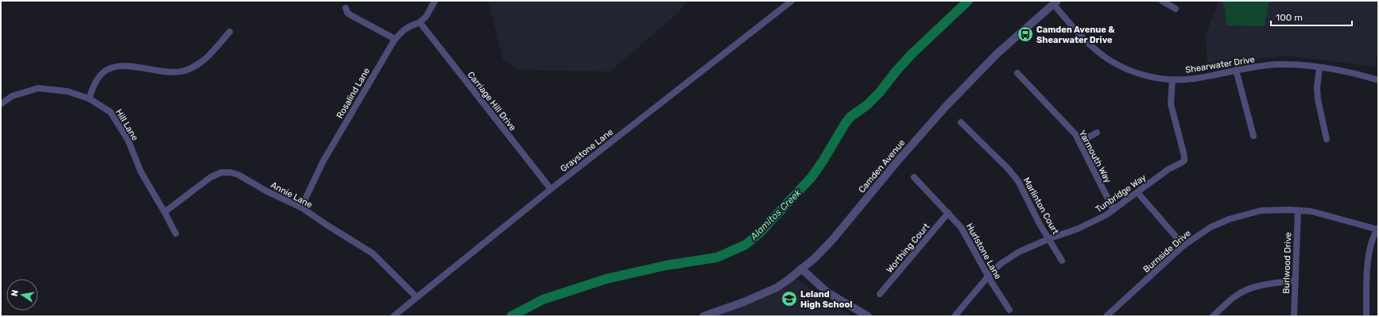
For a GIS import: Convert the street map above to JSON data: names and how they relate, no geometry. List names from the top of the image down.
{
  "streets": {
    "street": [
      "Shearwater Drive",
      "Rosalind Lane",
      "Carriage Hill Drive",
      "Hill Lane",
      "Graystone Lane",
      "Yarmouth Way",
      "Camden Avenue",
      "Tunbridge Way",
      "Annie Lane",
      "Marlinton Court",
      "Worthing Court",
      "Hurlstone Lane",
      "Burnside Drive",
      "Burlwood Drive"
    ]
  },
  "crossings": [
    ["Shearwater Drive", "Camden Avenue"],
    ["Shearwater Drive", "Tunbridge Way"],
    ["Rosalind Lane", "Carriage Hill Drive"],
    ["Rosalind Lane", "Annie Lane"],
    ["Carriage Hill Drive", "Graystone Lane"],
    ["Hill Lane", "Annie Lane"],
    ["Graystone Lane", "Annie Lane"],
    ["Yarmouth Way", "Tunbridge Way"],
    ["Tunbridge Way", "Marlinton Court"],
    ["Tunbridge Way", "Hurlstone Lane"],
    ["Worthing Court", "Hurlstone Lane"],
    ["Burnside Drive", "Burlwood Drive"]
  ],
  "water": ["Alamitos Creek"],
  "places": {
    "bus stop": ["Camden Avenue & Shearwater Drive"],
    "school or university": ["Leland High School"]
  },
  "scale_bar": "100 m",
  "north": "left"
}
